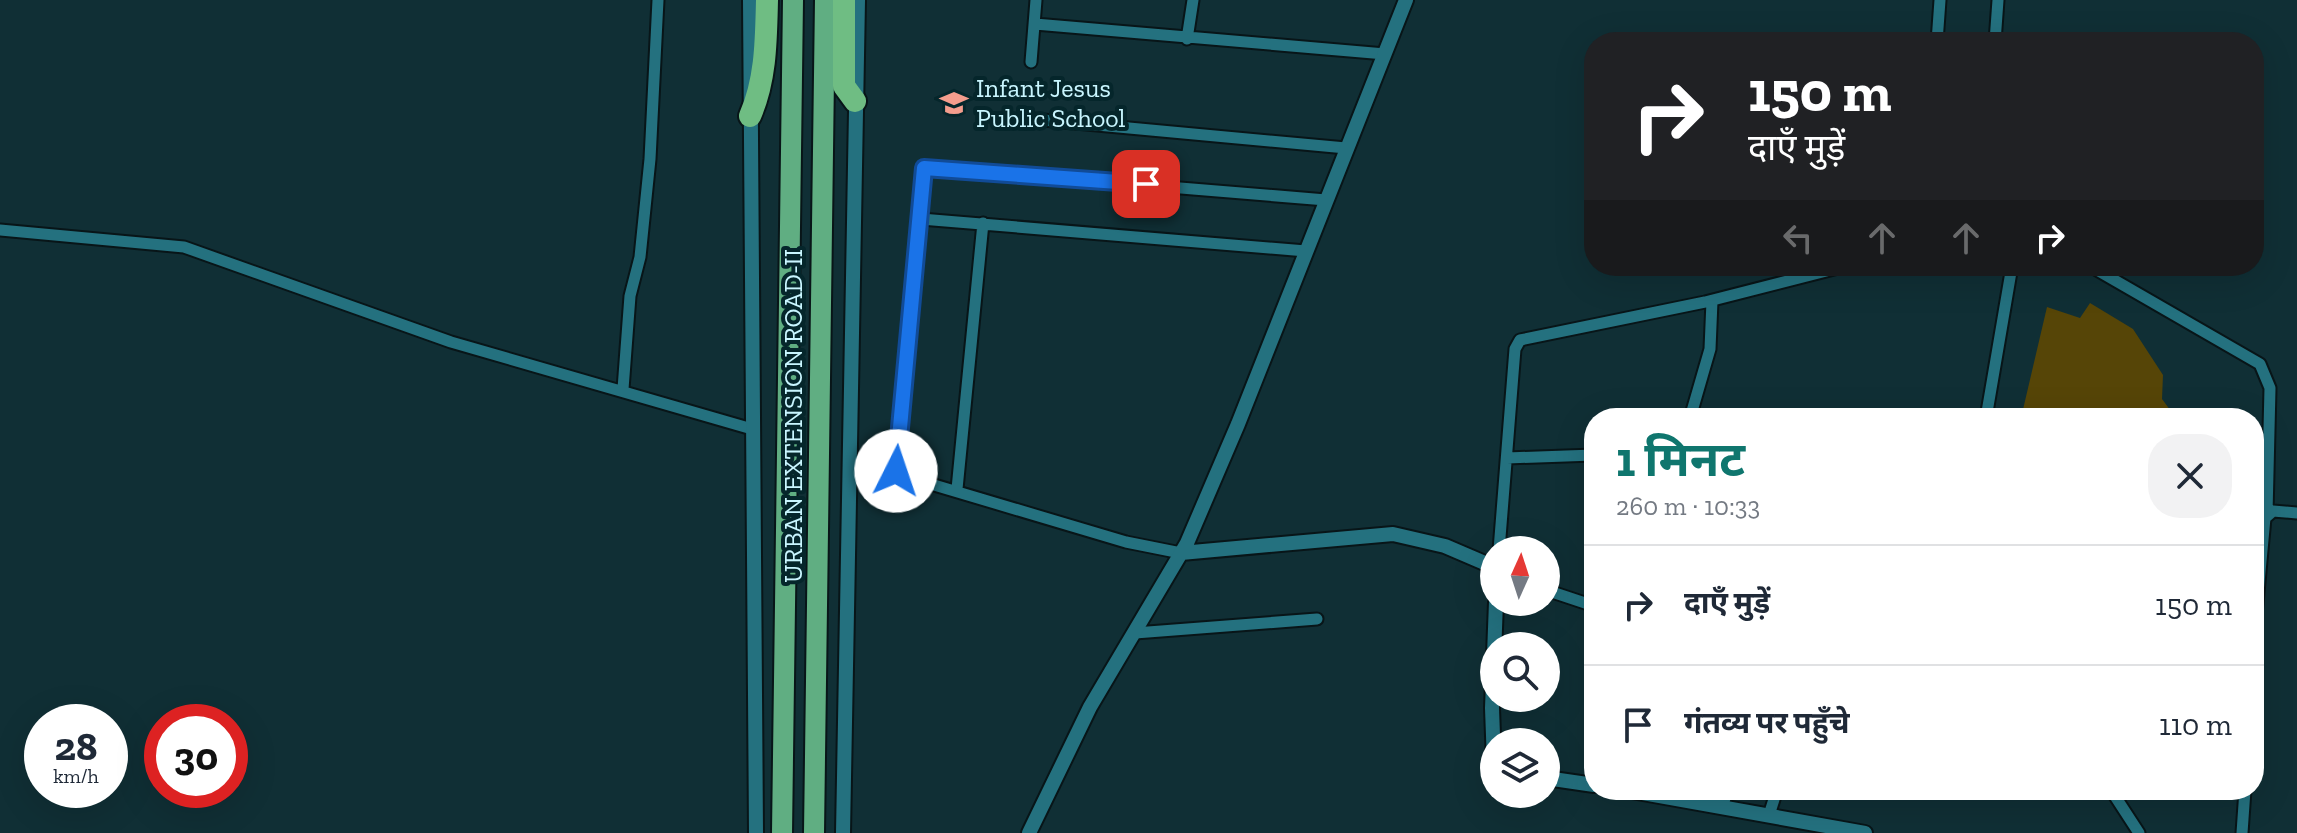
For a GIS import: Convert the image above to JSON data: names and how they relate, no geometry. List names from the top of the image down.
{
  "streets": {
    "highway": ["URBAN EXTENSION ROAD-II"]
  },
  "places": {
    "school or university": ["Infant Jesus Public School"]
  },
  "north": "top",
  "page": {
    "turn": ["150 m", "दाएँ मुड़ें"],
    "heading": ["1 मिनट", "260 m · 10:33"],
    "list": [
      {
        "name": "दाएँ मुड़ें",
        "value": "150 m"
      },
      {
        "name": "गंतव्य पर पहुँचे",
        "value": "110 m"
      }
    ],
    "speed": "28 km/h",
    "limit": "30"
  }
}
